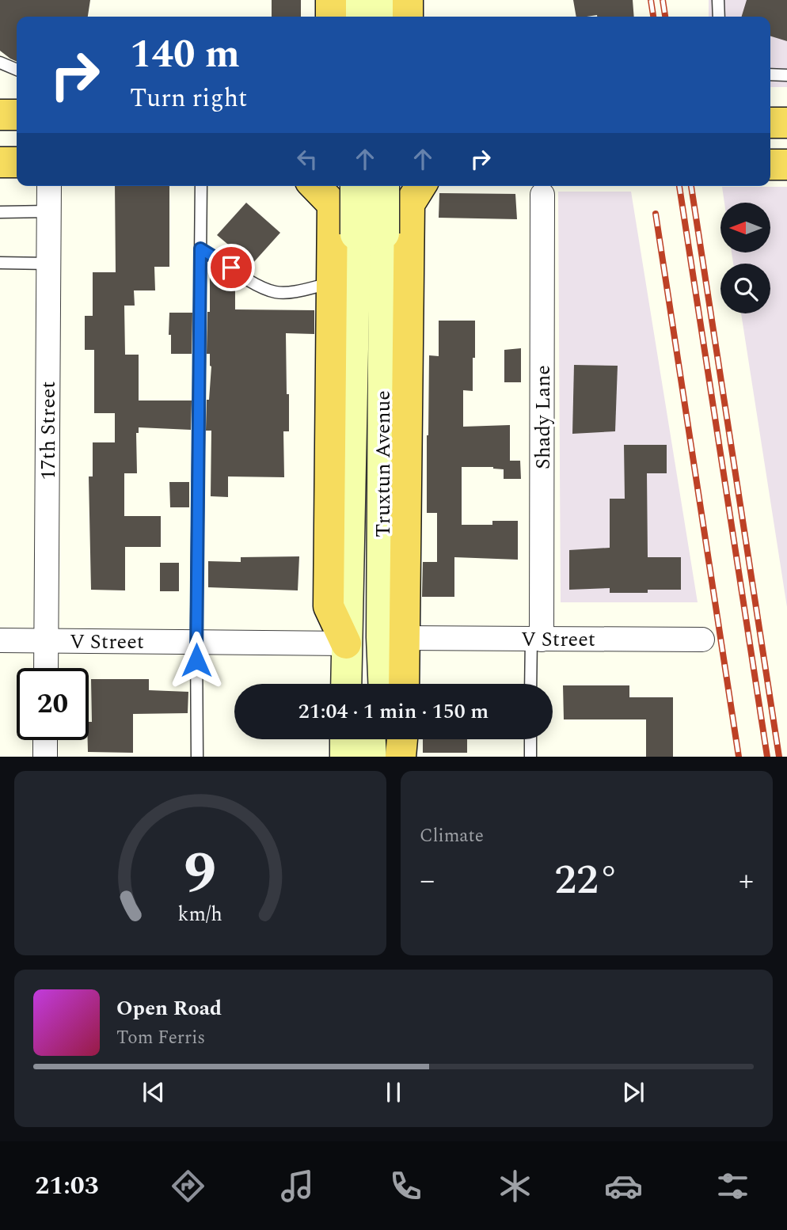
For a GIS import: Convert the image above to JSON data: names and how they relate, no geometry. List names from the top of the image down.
{
  "streets": {
    "main road": ["Truxtun Avenue"],
    "street": ["Shady Lane", "17th Street", "V Street"]
  },
  "crossings": [
    ["Shady Lane", "V Street"],
    ["17th Street", "V Street"],
    ["Truxtun Avenue", "V Street"]
  ],
  "north": "left",
  "page": {
    "turn": ["140 m", "Turn right"],
    "limit": "20",
    "trip": "21:04 · 1 min · 150 m",
    "tile": "Climate",
    "heat": ["−", "22°", "+"],
    "song": ["Open Road", "Tom Ferris"],
    "tabs": "21:03",
    "gauge": ["9", "km/h"]
  }
}
